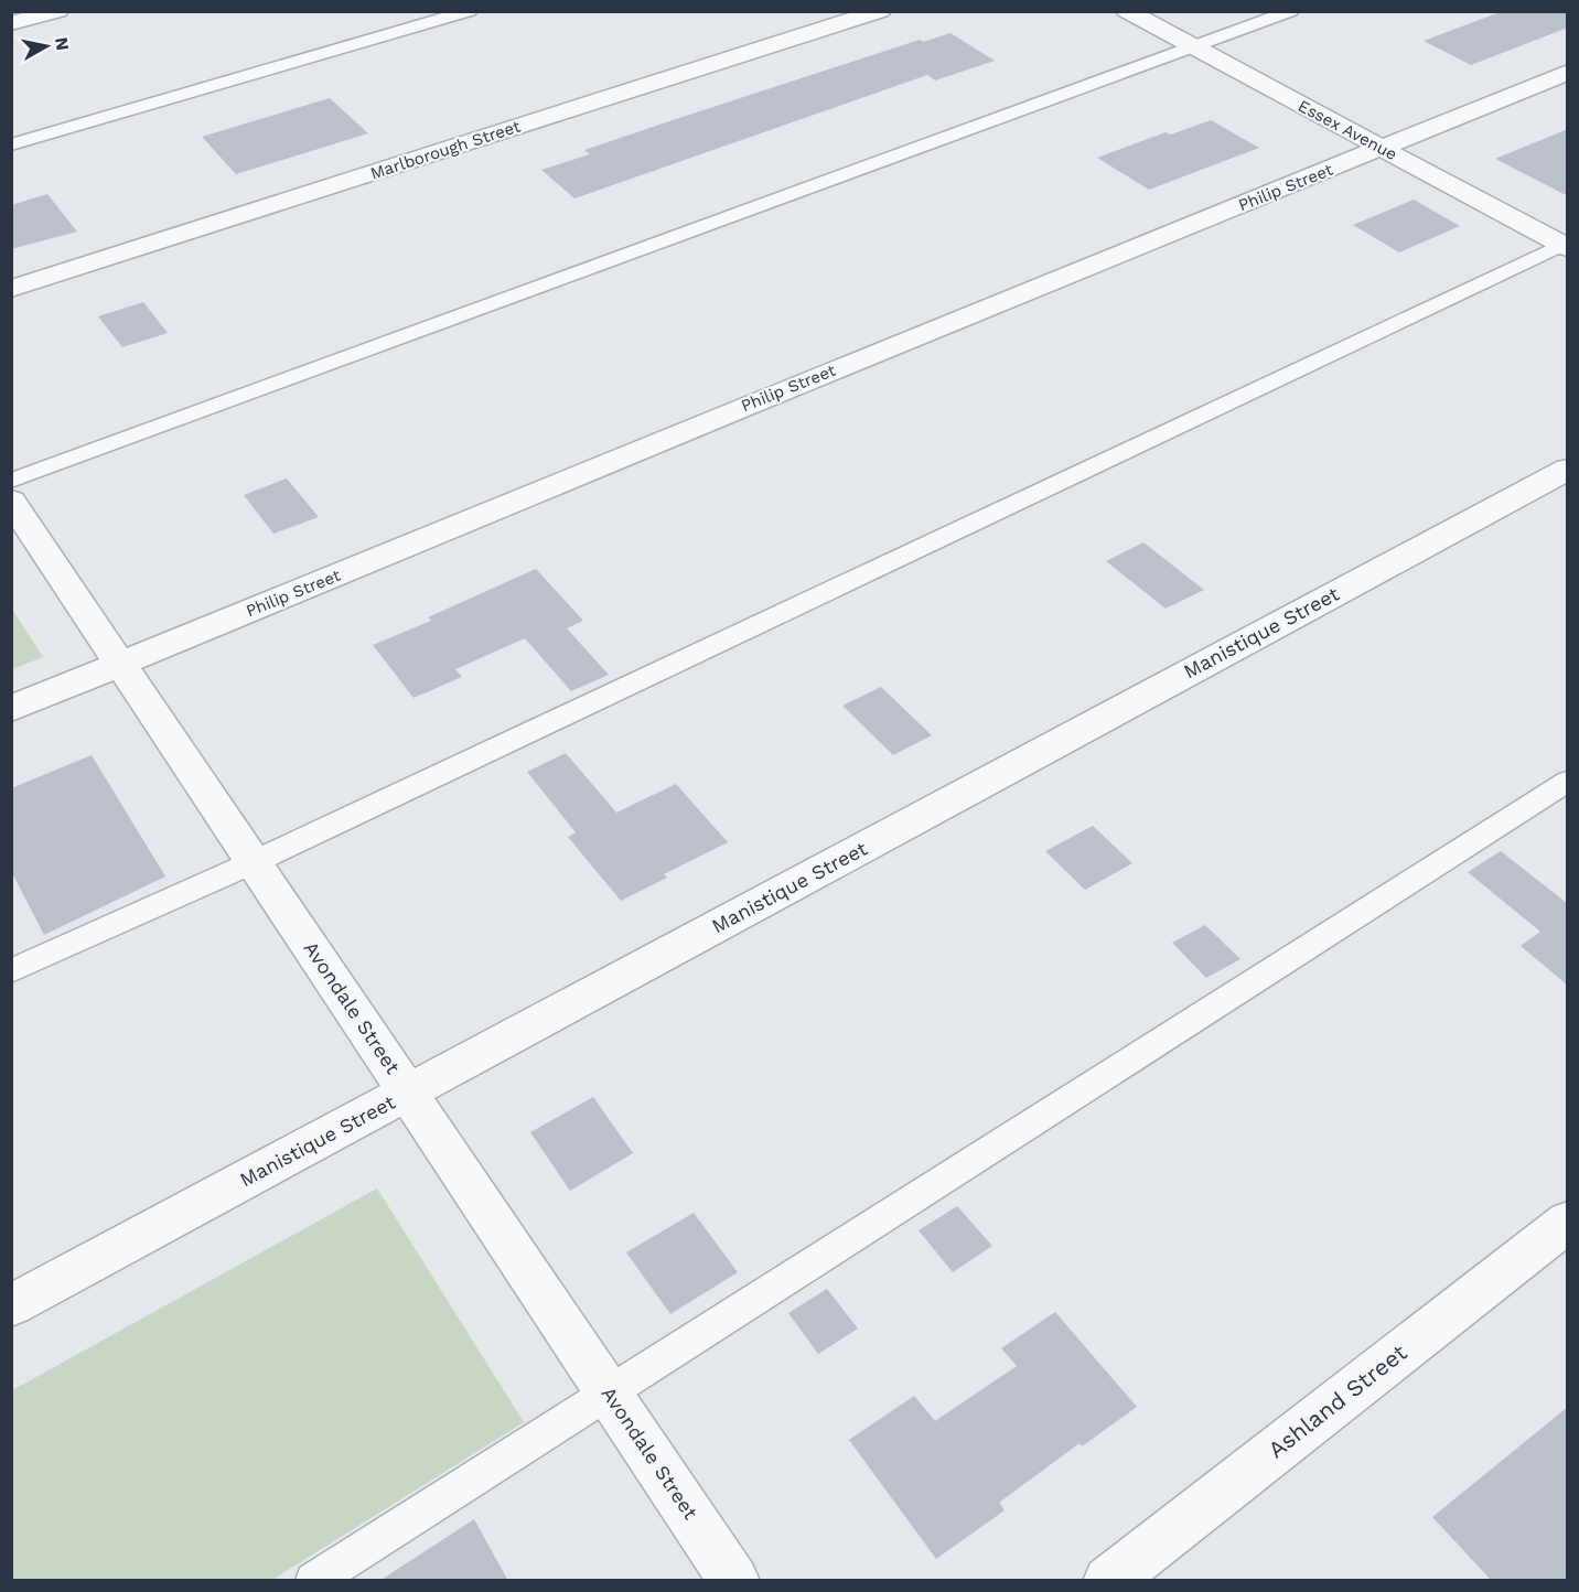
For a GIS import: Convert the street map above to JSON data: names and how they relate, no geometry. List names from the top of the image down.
{
  "streets": {
    "street": [
      "Essex Avenue",
      "Marlborough Street",
      "Philip Street",
      "Manistique Street",
      "Avondale Street",
      "Ashland Street"
    ]
  },
  "crossings": [
    ["Essex Avenue", "Philip Street"],
    ["Philip Street", "Avondale Street"],
    ["Manistique Street", "Avondale Street"]
  ],
  "north": "right"
}
